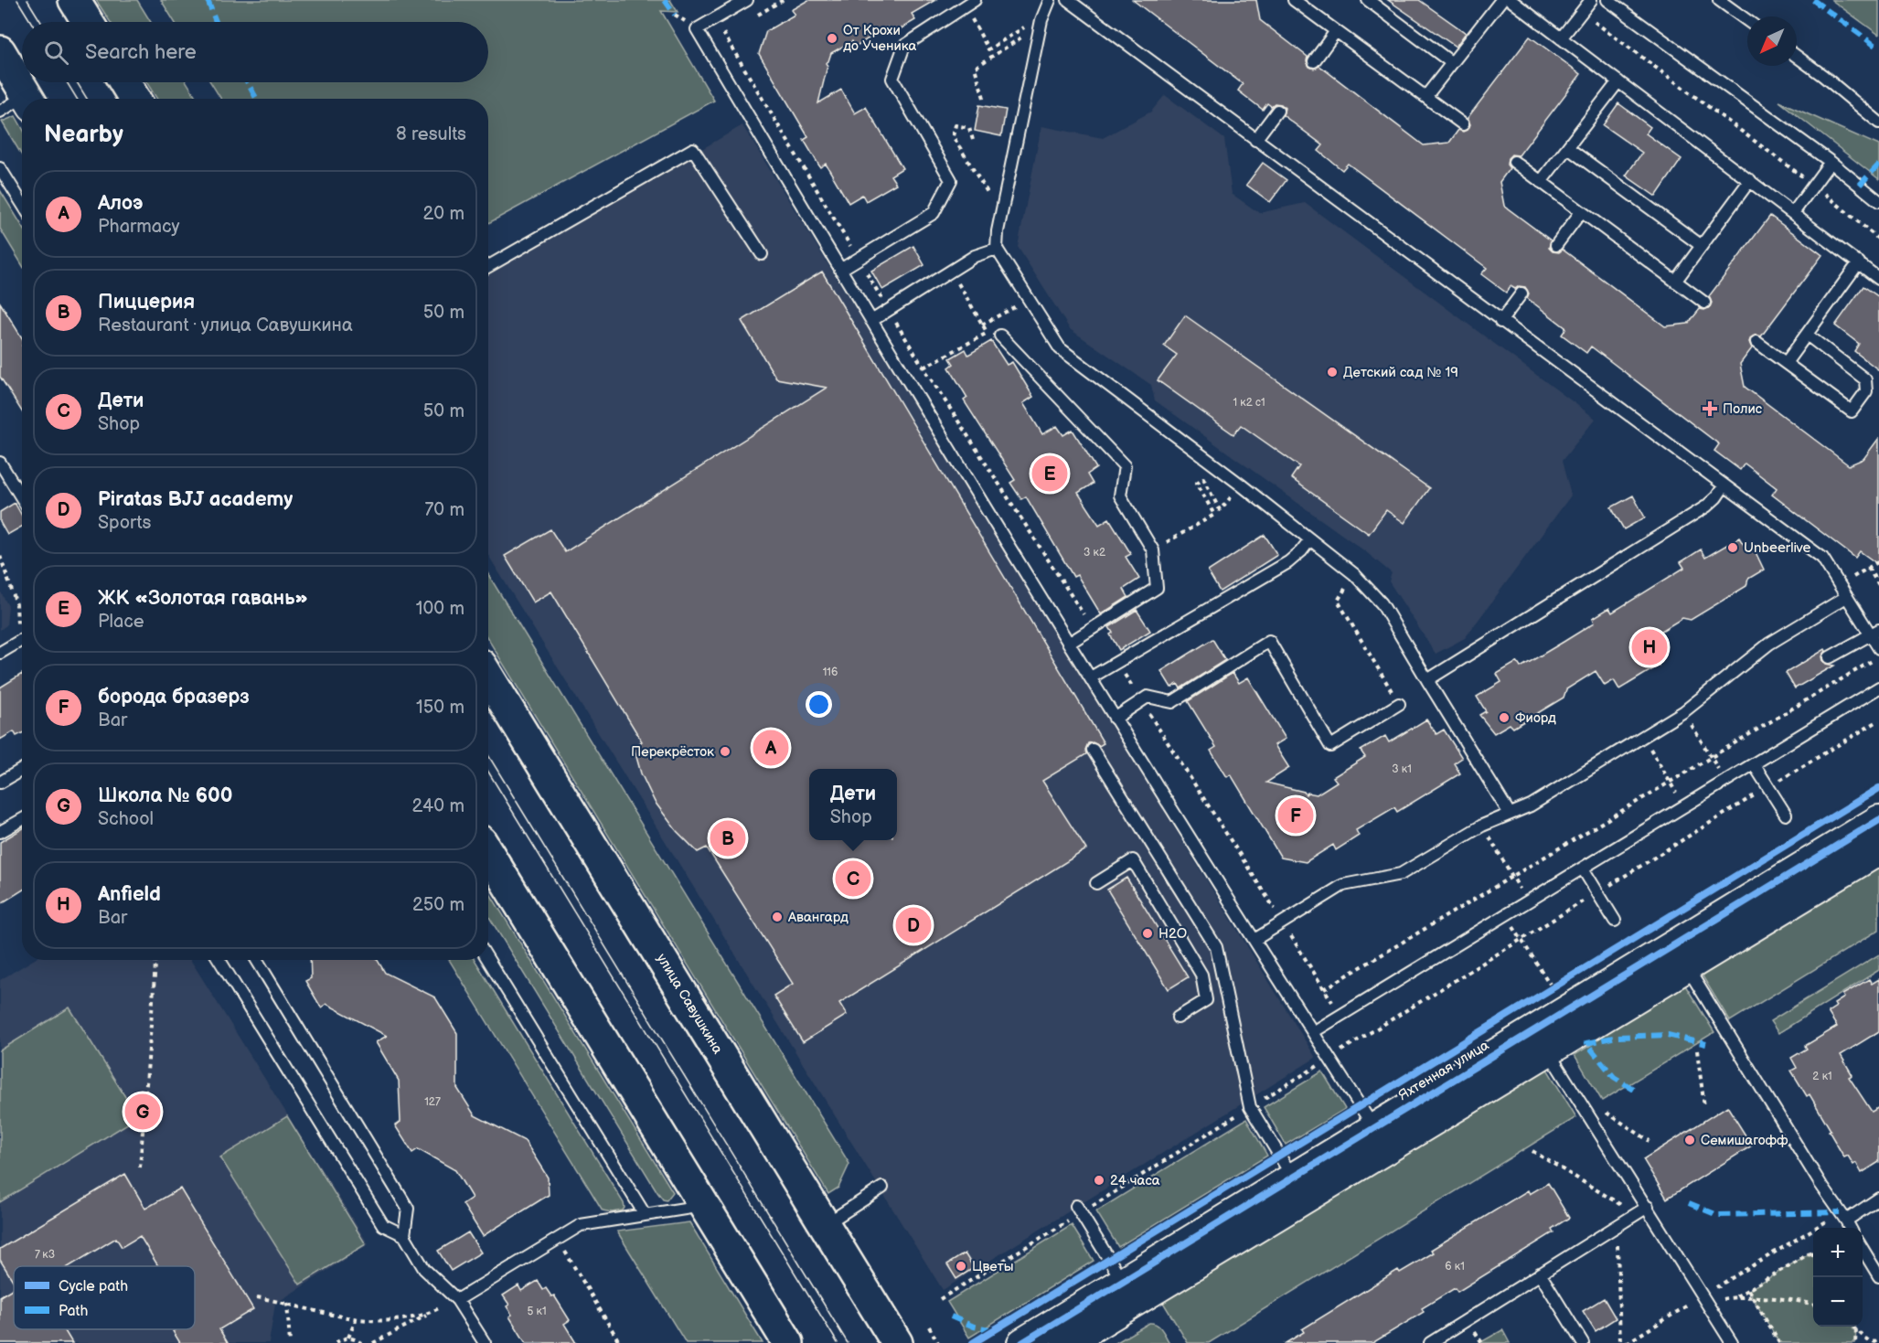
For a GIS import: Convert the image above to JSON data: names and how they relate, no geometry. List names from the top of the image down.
{
  "streets": {
    "main road": ["улица Савушкина"],
    "cycle path": ["Яхтенная улица"]
  },
  "places": {
    "other": [
      "От Крохи до Ученика",
      "Детский сад № 19",
      "Unbeerlive",
      "Фиорд",
      "Перекрёсток",
      "Авангард",
      "H2O",
      "Семишагофф",
      "24 часа",
      "Цветы"
    ],
    "health": ["Полис"]
  },
  "house_numbers": [
    "1 к2 с1",
    "3 к2",
    "116",
    "3 к1",
    "2 к1",
    "127",
    "7 к3",
    "6 к1",
    "5 к1"
  ],
  "legend": ["Cycle path", "Path"],
  "north": "bottom left",
  "page": {
    "search": "Search here",
    "heading": ["Nearby", "8 results"],
    "list": [
      {
        "mark": "A",
        "name": "Алоэ",
        "note": "Pharmacy",
        "value": "20 m"
      },
      {
        "mark": "B",
        "name": "Пиццерия",
        "note": "Restaurant · улица Савушкина",
        "value": "50 m"
      },
      {
        "mark": "C",
        "name": "Дети",
        "note": "Shop",
        "value": "50 m"
      },
      {
        "mark": "D",
        "name": "Piratas BJJ academy",
        "note": "Sports",
        "value": "70 m"
      },
      {
        "mark": "E",
        "name": "ЖК «Золотая гавань»",
        "note": "Place",
        "value": "100 m"
      },
      {
        "mark": "F",
        "name": "борода бразерз",
        "note": "Bar",
        "value": "150 m"
      },
      {
        "mark": "G",
        "name": "Школа № 600",
        "note": "School",
        "value": "240 m"
      },
      {
        "mark": "H",
        "name": "Anfield",
        "note": "Bar",
        "value": "250 m"
      }
    ],
    "pins": [
      "E",
      "H",
      "A",
      "F",
      "B",
      "C",
      "D",
      "G"
    ],
    "popup": ["Дети", "Shop"],
    "map_buttons": ["+", "−"]
  }
}
